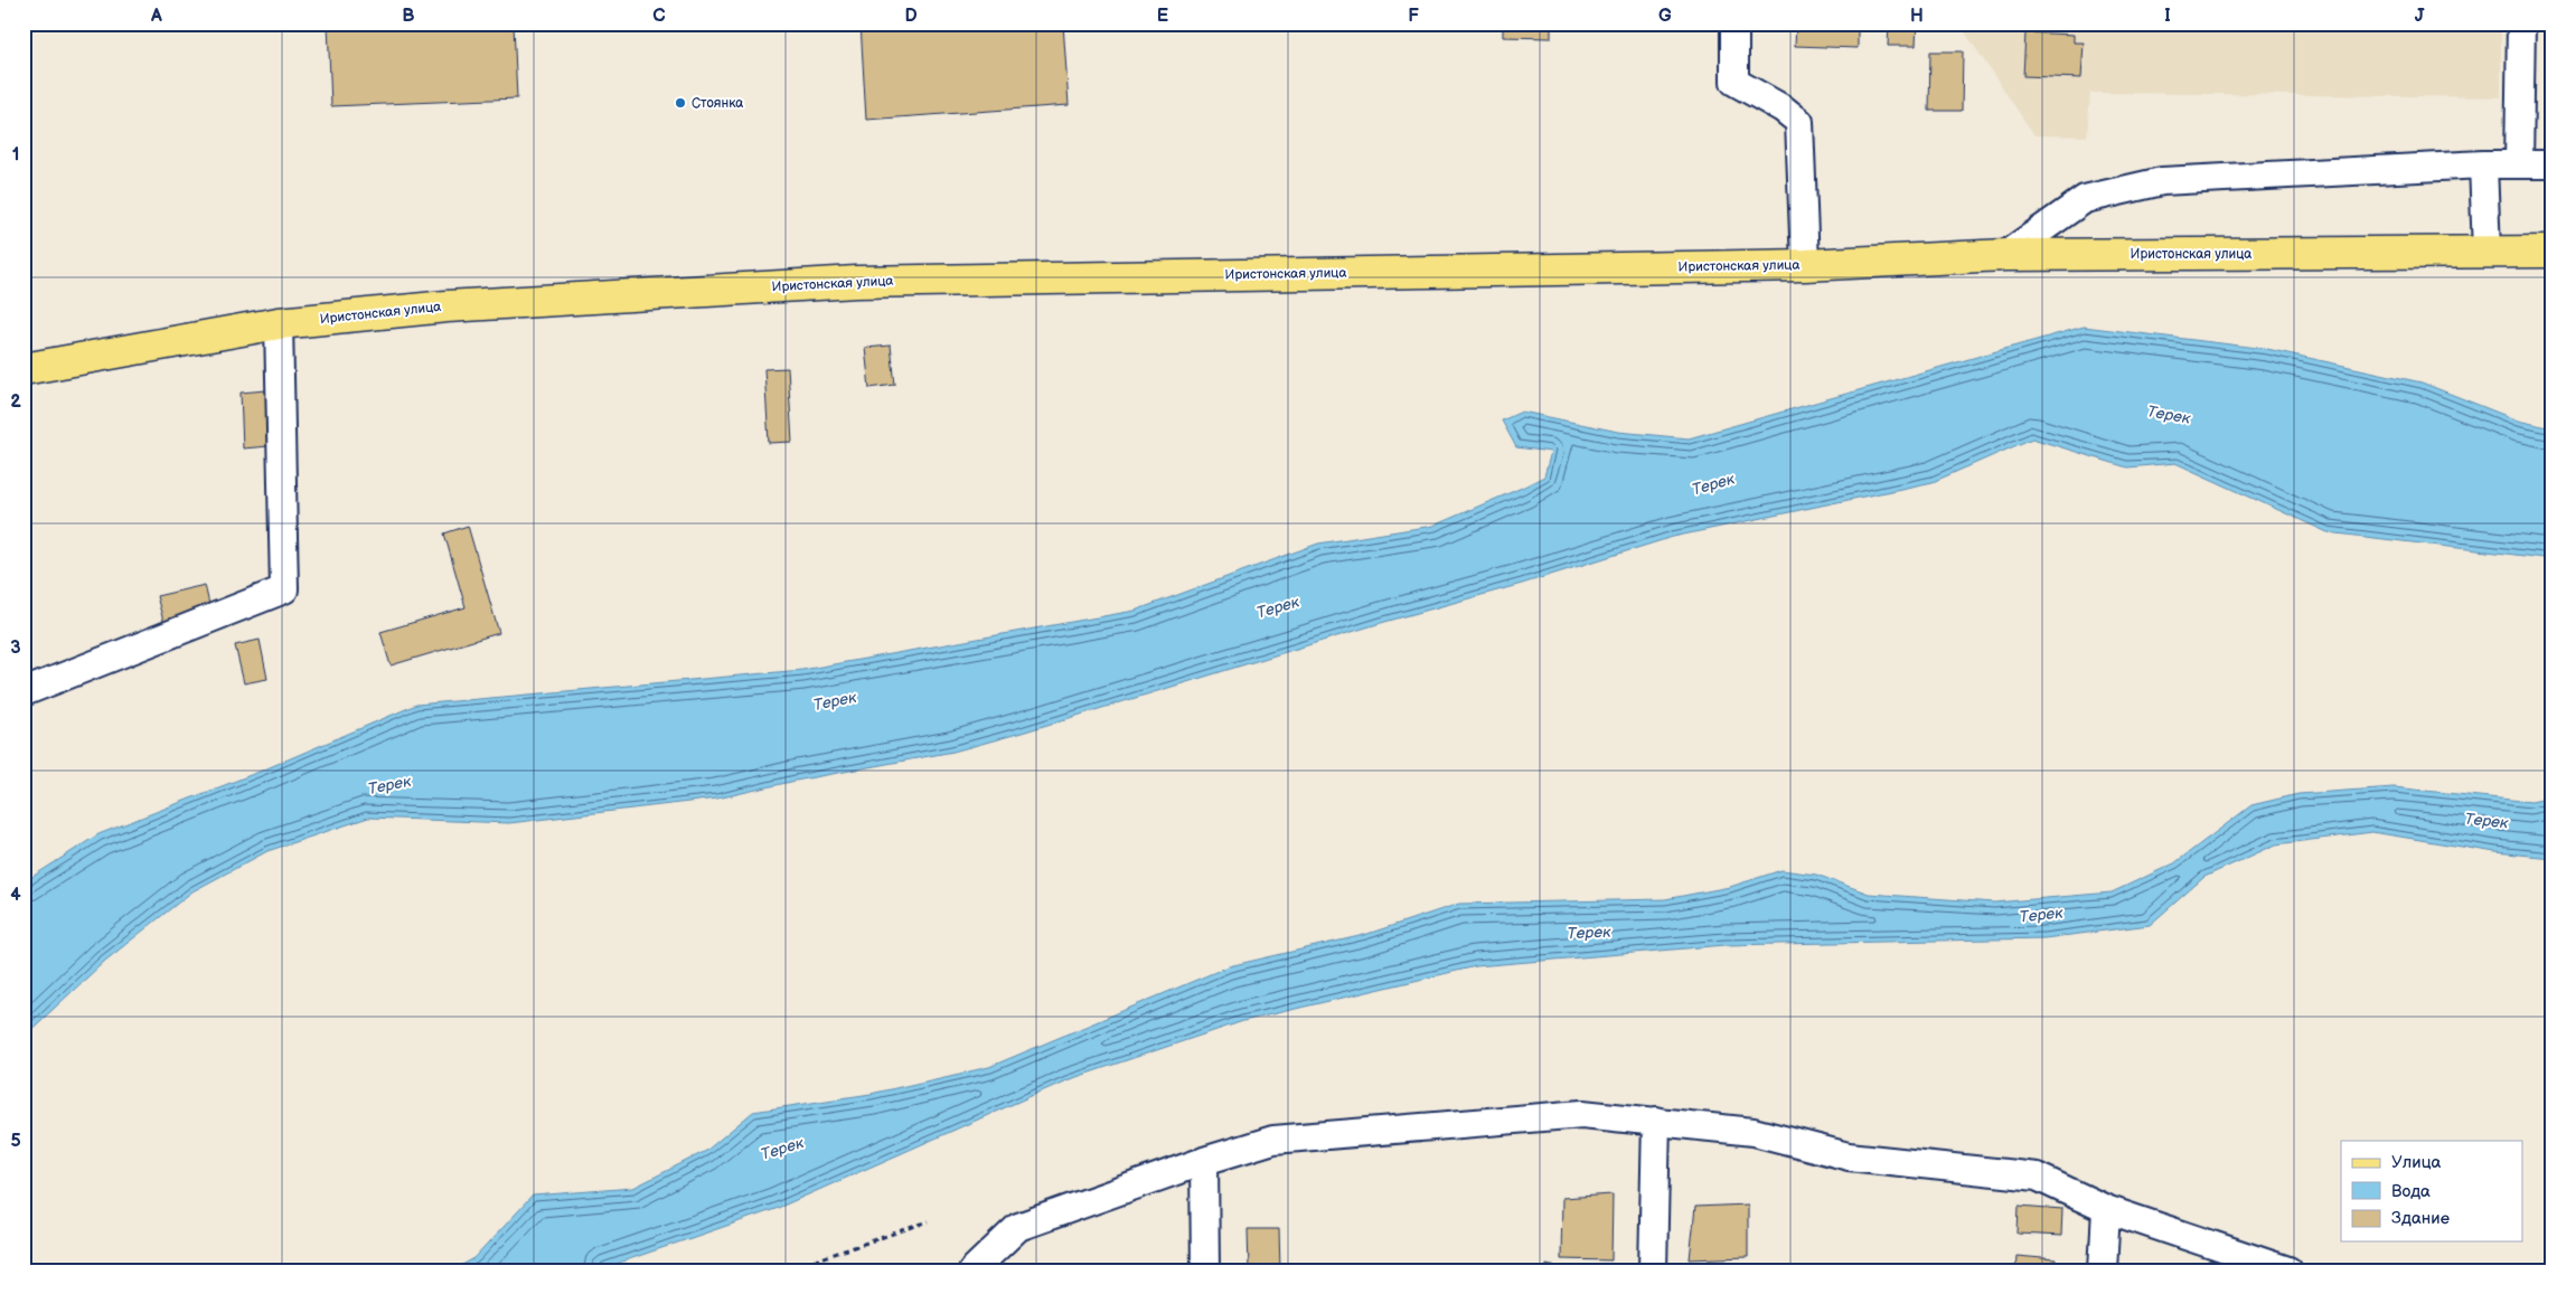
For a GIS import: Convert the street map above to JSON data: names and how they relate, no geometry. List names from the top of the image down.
{
  "streets": {
    "main road": ["Иристонская улица"]
  },
  "water": ["Терек"],
  "places": ["Стоянка"],
  "legend": ["Улица", "Вода", "Здание"],
  "grid": {
    "columns": [
      "A",
      "B",
      "C",
      "D",
      "E",
      "F",
      "G",
      "H",
      "I",
      "J"
    ],
    "rows": [
      "1",
      "2",
      "3",
      "4",
      "5"
    ]
  }
}
